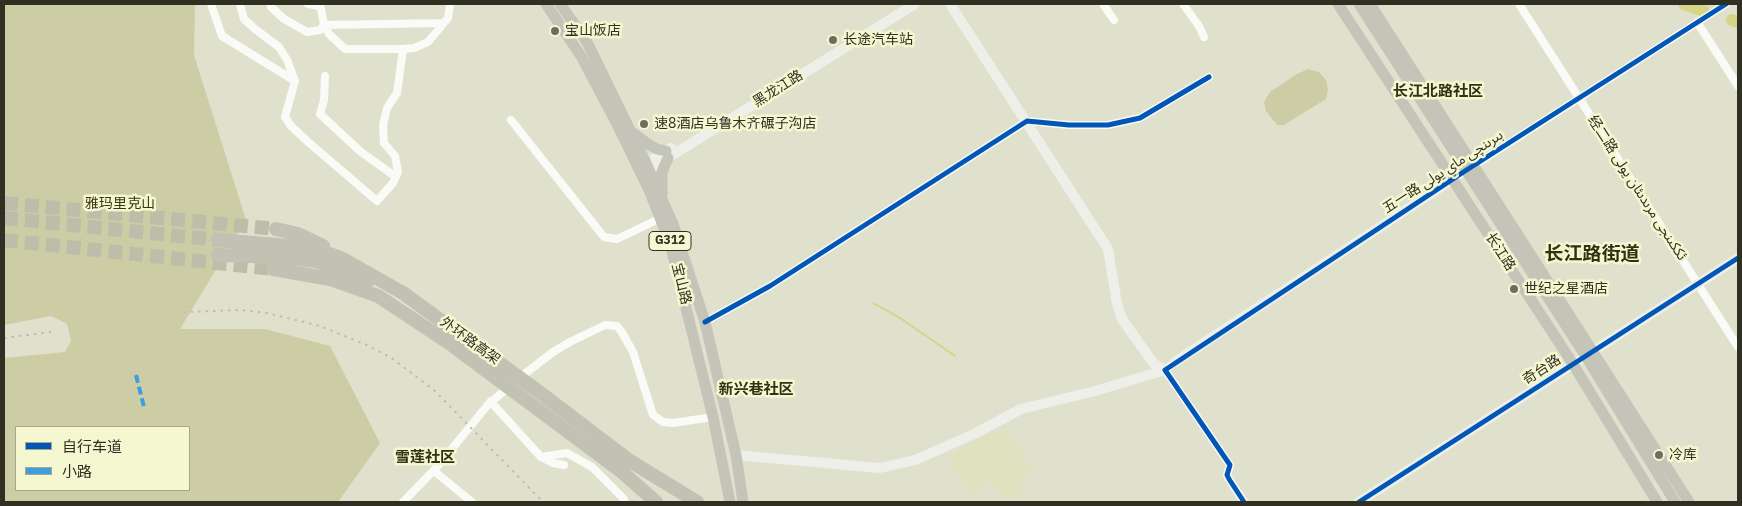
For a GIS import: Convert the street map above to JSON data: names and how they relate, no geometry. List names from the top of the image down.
{
  "streets": {
    "highway": ["外环路高架"],
    "main road": ["G312", "长江路", "宝山路"],
    "street": [
      "黑龙江路",
      "五一路 بىرىنچى ماي يولى",
      "经二路 ئككىنجى مرىدىئان يولى",
      "奇台路"
    ]
  },
  "crossings": [
    ["黑龙江路", "宝山路"],
    ["五一路 بىرىنچى ماي يولى", "经二路 ئككىنجى مرىدىئان يولى"],
    ["五一路 بىرىنچى ماي يولى", "长江路"],
    ["经二路 ئككىنجى مرىدىئان يولى", "奇台路"],
    ["长江路", "奇台路"]
  ],
  "districts": [
    "长江北路社区",
    "长江路街道",
    "新兴巷社区",
    "雪莲社区"
  ],
  "parks": ["雅玛里克山"],
  "places": [
    "宝山饭店",
    "长途汽车站",
    "速8酒店乌鲁木齐碾子沟店",
    "世纪之星酒店",
    "冷库"
  ],
  "legend": ["自行车道", "小路"]
}
